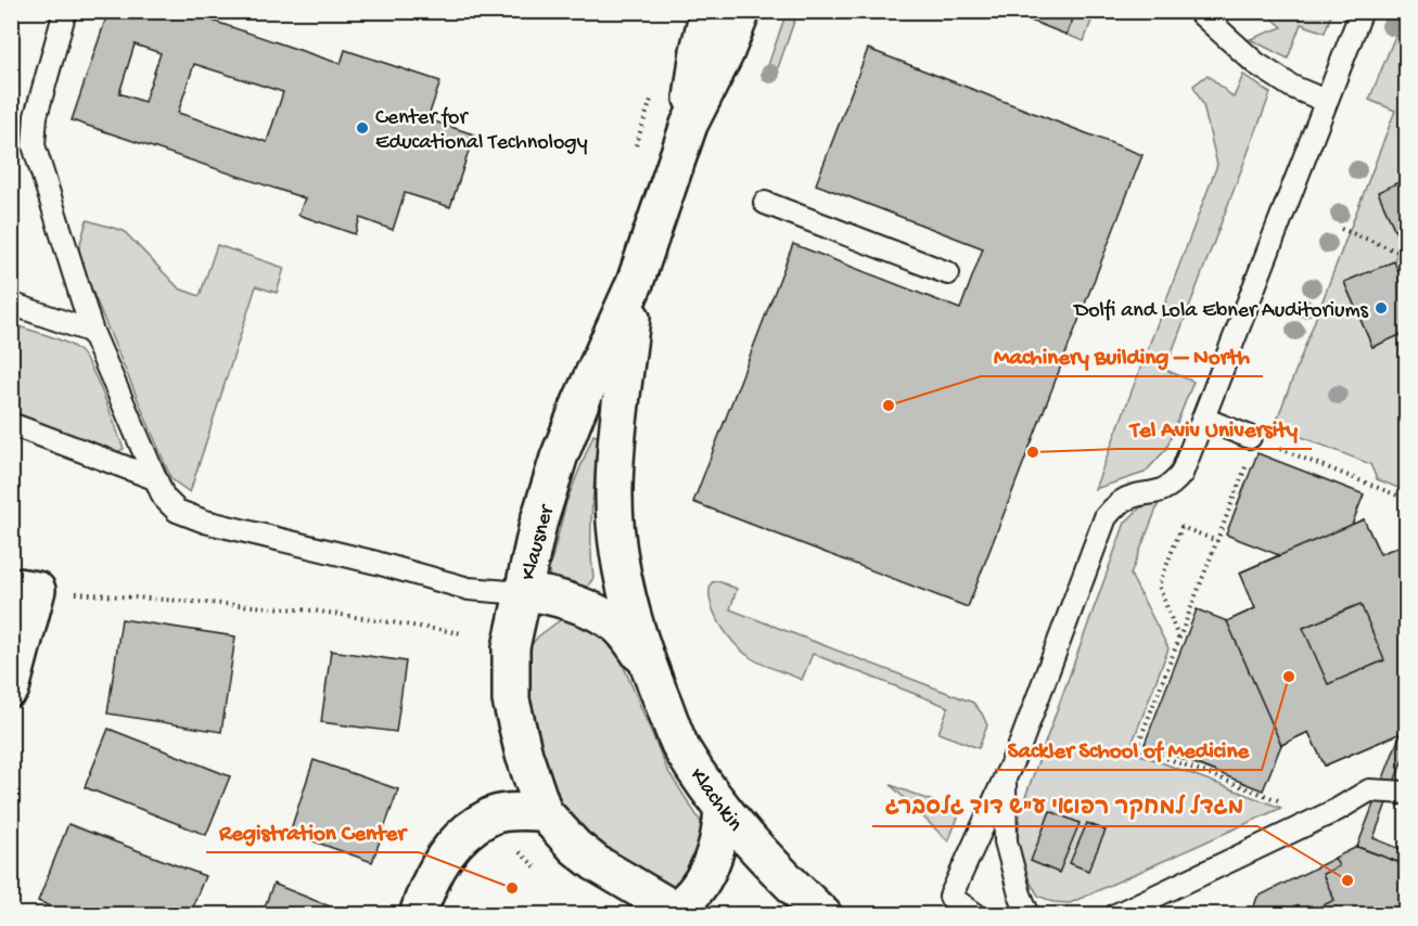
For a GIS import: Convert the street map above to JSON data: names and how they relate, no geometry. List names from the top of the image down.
{
  "streets": {
    "street": ["Klausner", "Klachkin"]
  },
  "crossings": [
    ["Klausner", "Klachkin"]
  ],
  "places": [
    "Center for Educational Technology",
    "Dolfi and Lola Ebner Auditoriums",
    "Machinery Building – North",
    "Tel Aviv University",
    "Sackler School of Medicine",
    "מגדל למחקר רפואי ע\"ש דוד גלסברג",
    "Registration Center"
  ]
}
